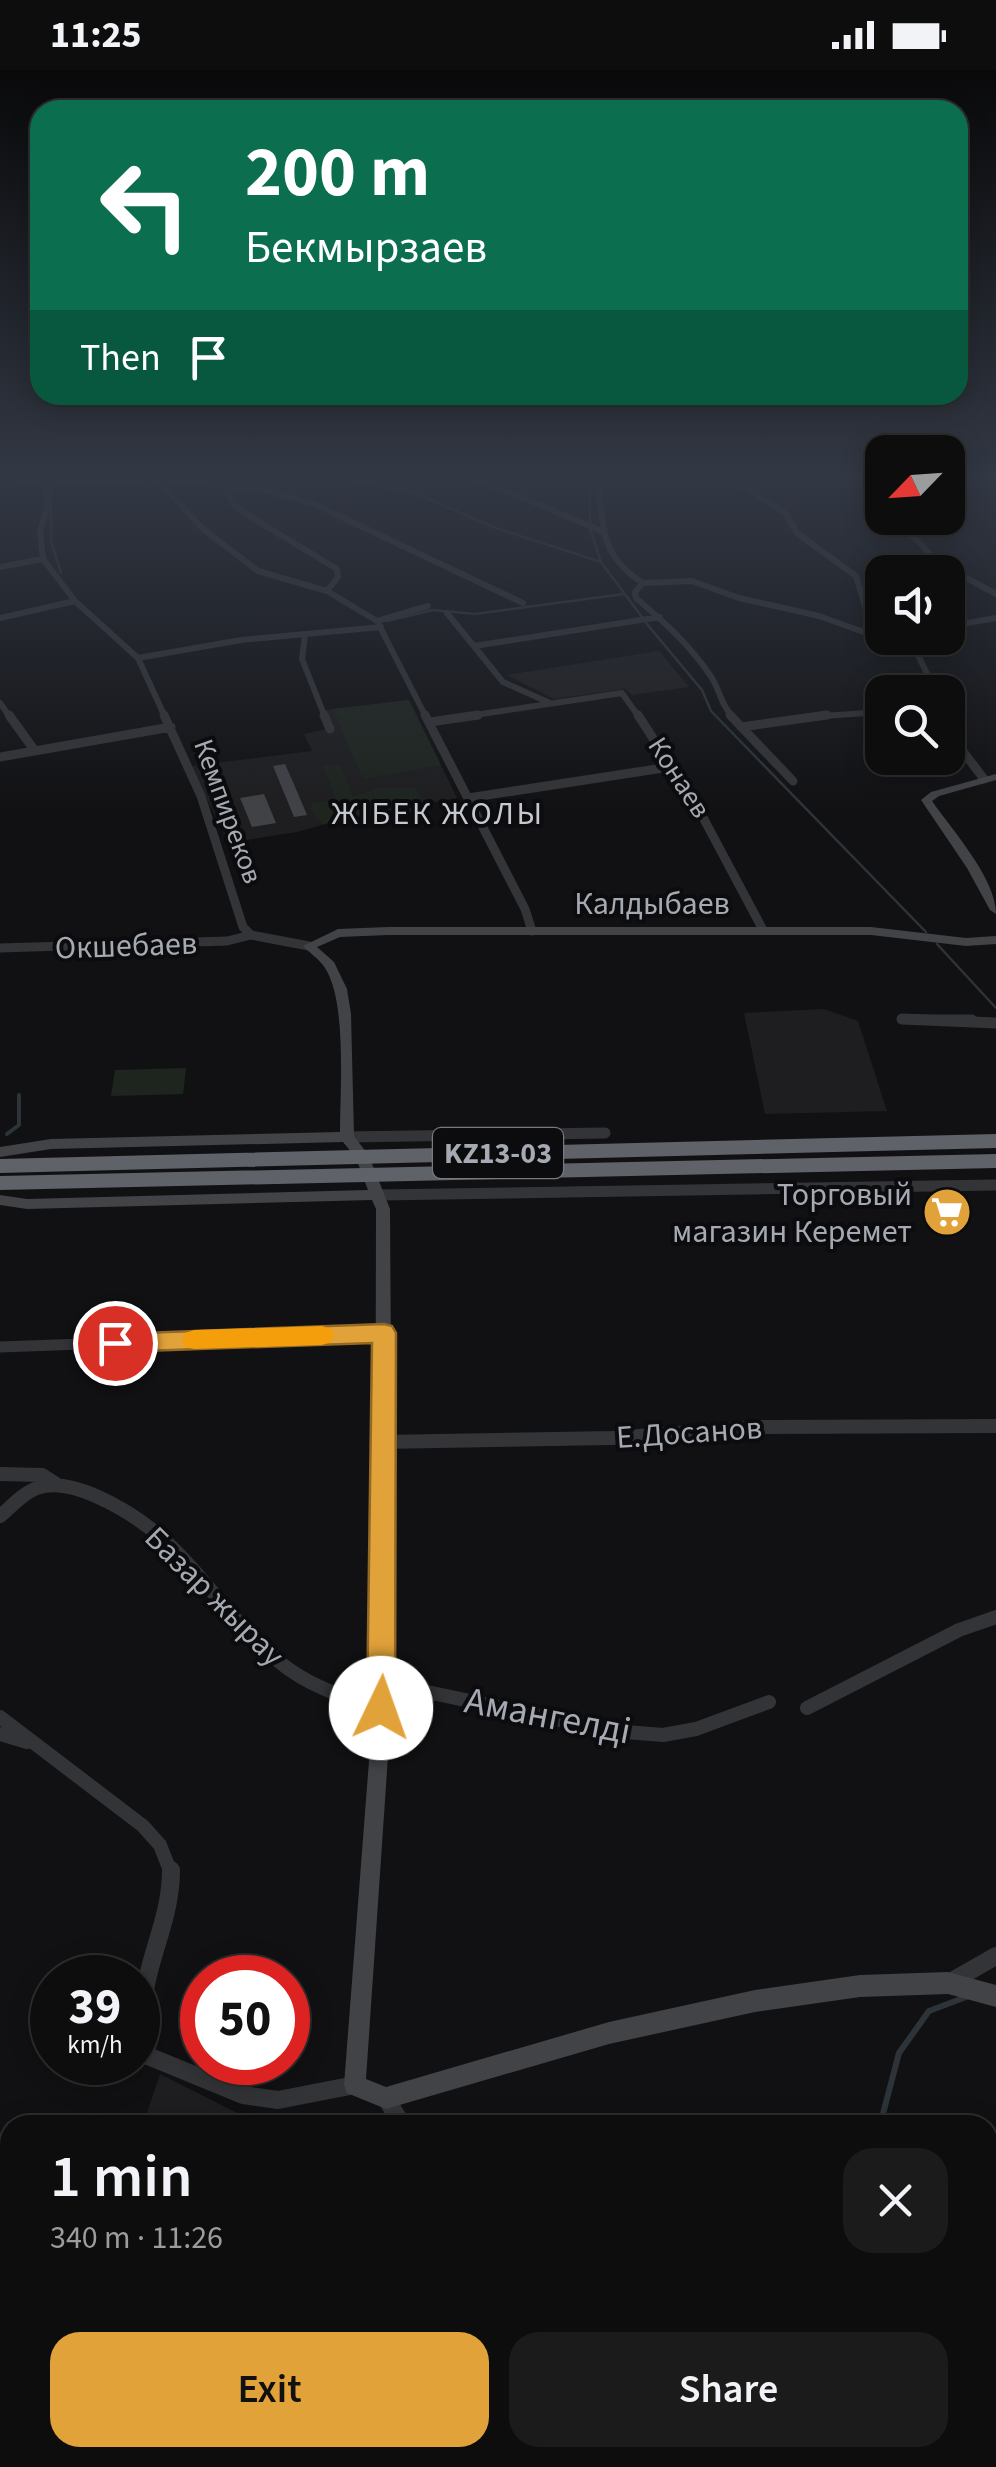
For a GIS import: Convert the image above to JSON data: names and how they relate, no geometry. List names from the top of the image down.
{
  "streets": {
    "highway": ["KZ13-03"],
    "main road": ["Калдыбаев"],
    "street": [
      "Конаев",
      "Кемпиреков",
      "Окшебаев",
      "Е.Досанов",
      "Базар жырау",
      "Амангелді"
    ]
  },
  "crossings": [
    ["Конаев", "Калдыбаев"],
    ["Кемпиреков", "Окшебаев"]
  ],
  "districts": ["ЖІБЕК ЖОЛЫ"],
  "places": {
    "supermarket": ["Торговый магазин Керемет"]
  },
  "north": "bottom left",
  "page": {
    "status": "11:25",
    "turn": ["200 m", "Бекмырзаев"],
    "then": "Then",
    "speed": "39 km/h",
    "limit": "50",
    "heading": ["1 min", "340 m · 11:26"],
    "buttons": ["Exit", "Share"]
  }
}
